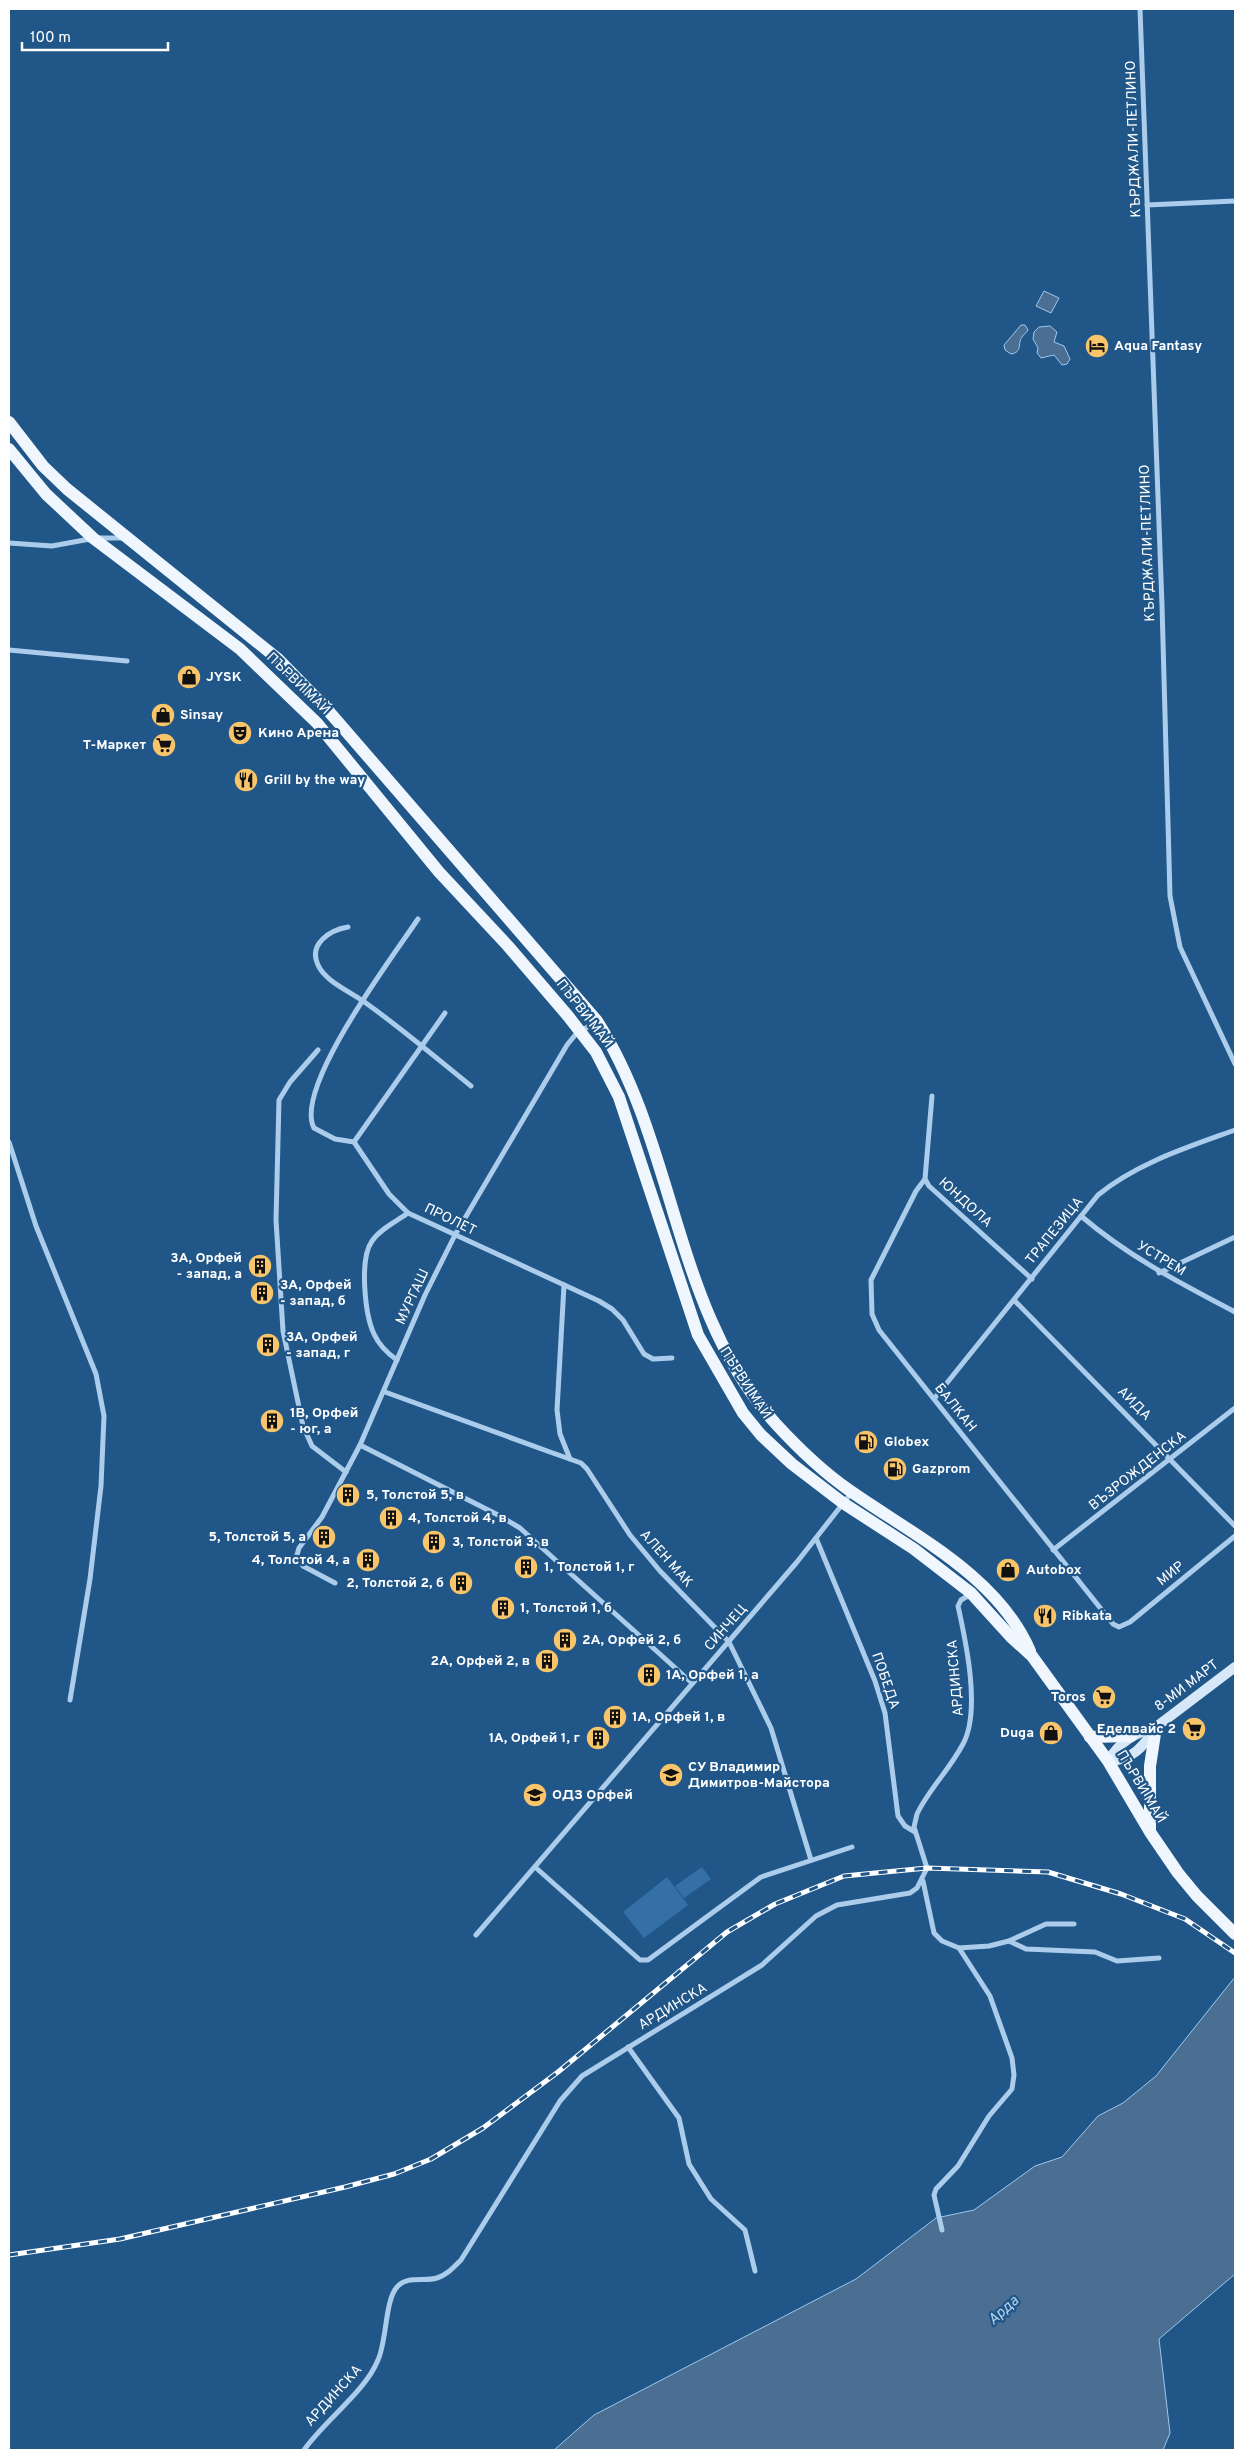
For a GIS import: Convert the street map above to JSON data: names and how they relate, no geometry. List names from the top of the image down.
{
  "streets": {
    "main road": ["ПЪРВИ МАЙ", "8-МИ МАРТ"],
    "street": [
      "КЪРДЖАЛИ-ПЕТЛИНО",
      "ЮНДОЛА",
      "ПРОЛЕТ",
      "ТРАПЕЗИЦА",
      "УСТРЕМ",
      "МУРГАШ",
      "АИДА",
      "БАЛКАН",
      "ВЪЗРОЖДЕНСКА",
      "АЛЕН МАК",
      "МИР",
      "СИНЧЕЦ",
      "АРДИНСКА",
      "ПОБЕДА"
    ]
  },
  "crossings": [
    ["ПЪРВИ МАЙ", "МУРГАШ"],
    ["ПЪРВИ МАЙ", "СИНЧЕЦ"],
    ["ПЪРВИ МАЙ", "АРДИНСКА"],
    ["ЮНДОЛА", "ТРАПЕЗИЦА"],
    ["ЮНДОЛА", "БАЛКАН"],
    ["ПРОЛЕТ", "МУРГАШ"],
    ["ТРАПЕЗИЦА", "УСТРЕМ"],
    ["ТРАПЕЗИЦА", "АИДА"],
    ["ТРАПЕЗИЦА", "БАЛКАН"],
    ["МУРГАШ", "АЛЕН МАК"],
    ["АИДА", "ВЪЗРОЖДЕНСКА"],
    ["БАЛКАН", "ВЪЗРОЖДЕНСКА"],
    ["БАЛКАН", "МИР"],
    ["АЛЕН МАК", "СИНЧЕЦ"],
    ["СИНЧЕЦ", "ПОБЕДА"],
    ["АРДИНСКА", "ПОБЕДА"]
  ],
  "water": ["Арда"],
  "places": {
    "hotel": ["Aqua Fantasy"],
    "shop": [
      "JYSK",
      "Sinsay",
      "Autobox",
      "Duga"
    ],
    "theatre": ["Кино Арена"],
    "supermarket": ["Т-Маркет", "Toros", "Еделвайс 2"],
    "restaurant": ["Grill by the way", "Ribkata"],
    "building": [
      "3А, Орфей - запад, а",
      "3А, Орфей - запад, б",
      "3А, Орфей - запад, г",
      "1В, Орфей - юг, а",
      "5, Толстой 5, в",
      "4, Толстой 4, в",
      "5, Толстой 5, а",
      "3, Толстой 3, в",
      "4, Толстой 4, а",
      "1, Толстой 1, г",
      "2, Толстой 2, б",
      "1, Толстой 1, б",
      "2А, Орфей 2, б",
      "2А, Орфей 2, в",
      "1А, Орфей 1, а",
      "1А, Орфей 1, в",
      "1А, Орфей 1, г"
    ],
    "fuel station": ["Globex", "Gazprom"],
    "school or university": ["СУ Владимир Димитров-Майстора", "ОДЗ Орфей"]
  },
  "scale_bar": "100 m"
}
